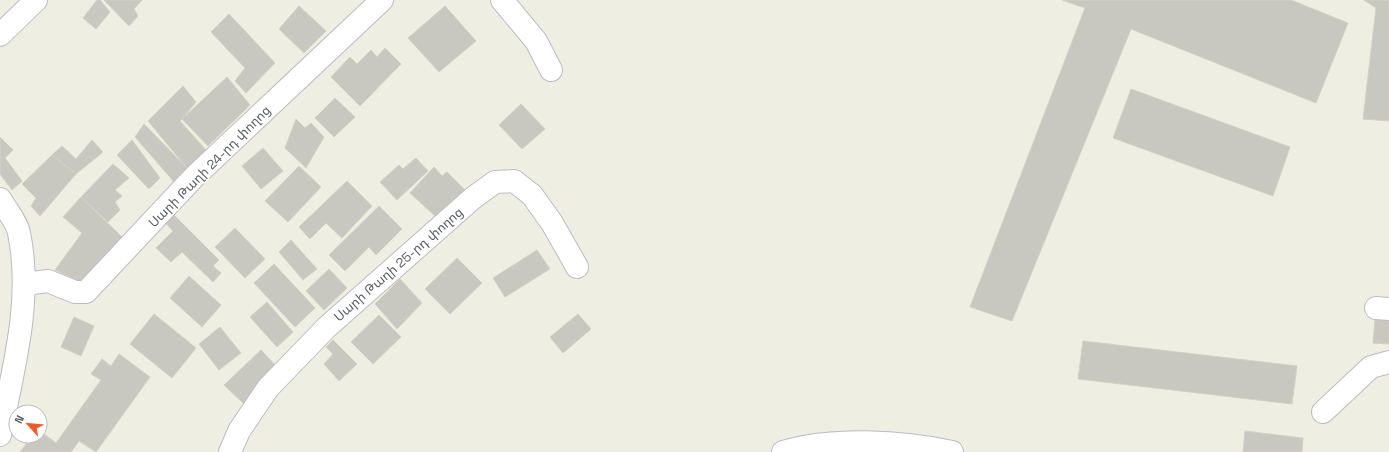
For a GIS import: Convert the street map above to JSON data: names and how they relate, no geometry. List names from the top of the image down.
{
  "streets": {
    "street": ["Սարի Թաղի 24-րդ փողոց", "Սարի Թաղի 25-րդ փողոց"]
  },
  "north": "top left"
}
